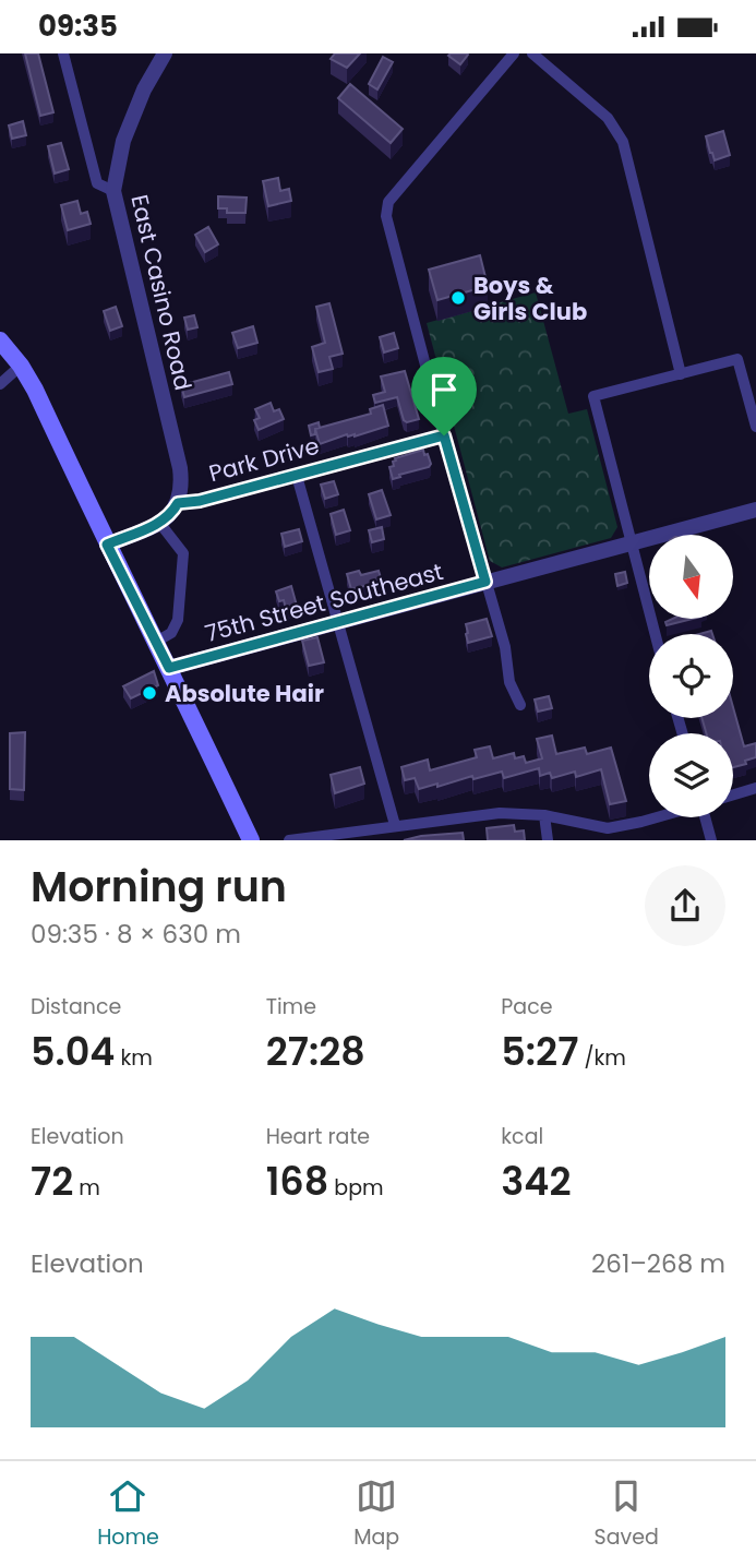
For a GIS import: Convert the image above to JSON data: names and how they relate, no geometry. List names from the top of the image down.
{
  "streets": {
    "street": ["East Casino Road", "Park Drive", "75th Street Southeast"]
  },
  "crossings": [
    ["East Casino Road", "Park Drive"]
  ],
  "places": ["Boys & Girls Club", "Absolute Hair"],
  "north": "bottom",
  "page": {
    "status": "09:35",
    "heading": ["Morning run", "09:35 · 8 × 630 m"],
    "stats": [
      ["Distance", "5.04 km"],
      ["Time", "27:28"],
      ["Pace", "5:27 /km"],
      ["Elevation", "72 m"],
      ["Heart rate", "168 bpm"],
      ["kcal", "342"]
    ],
    "chart": ["Elevation", "261–268 m"],
    "tabs": ["Home", "Map", "Saved"]
  }
}
